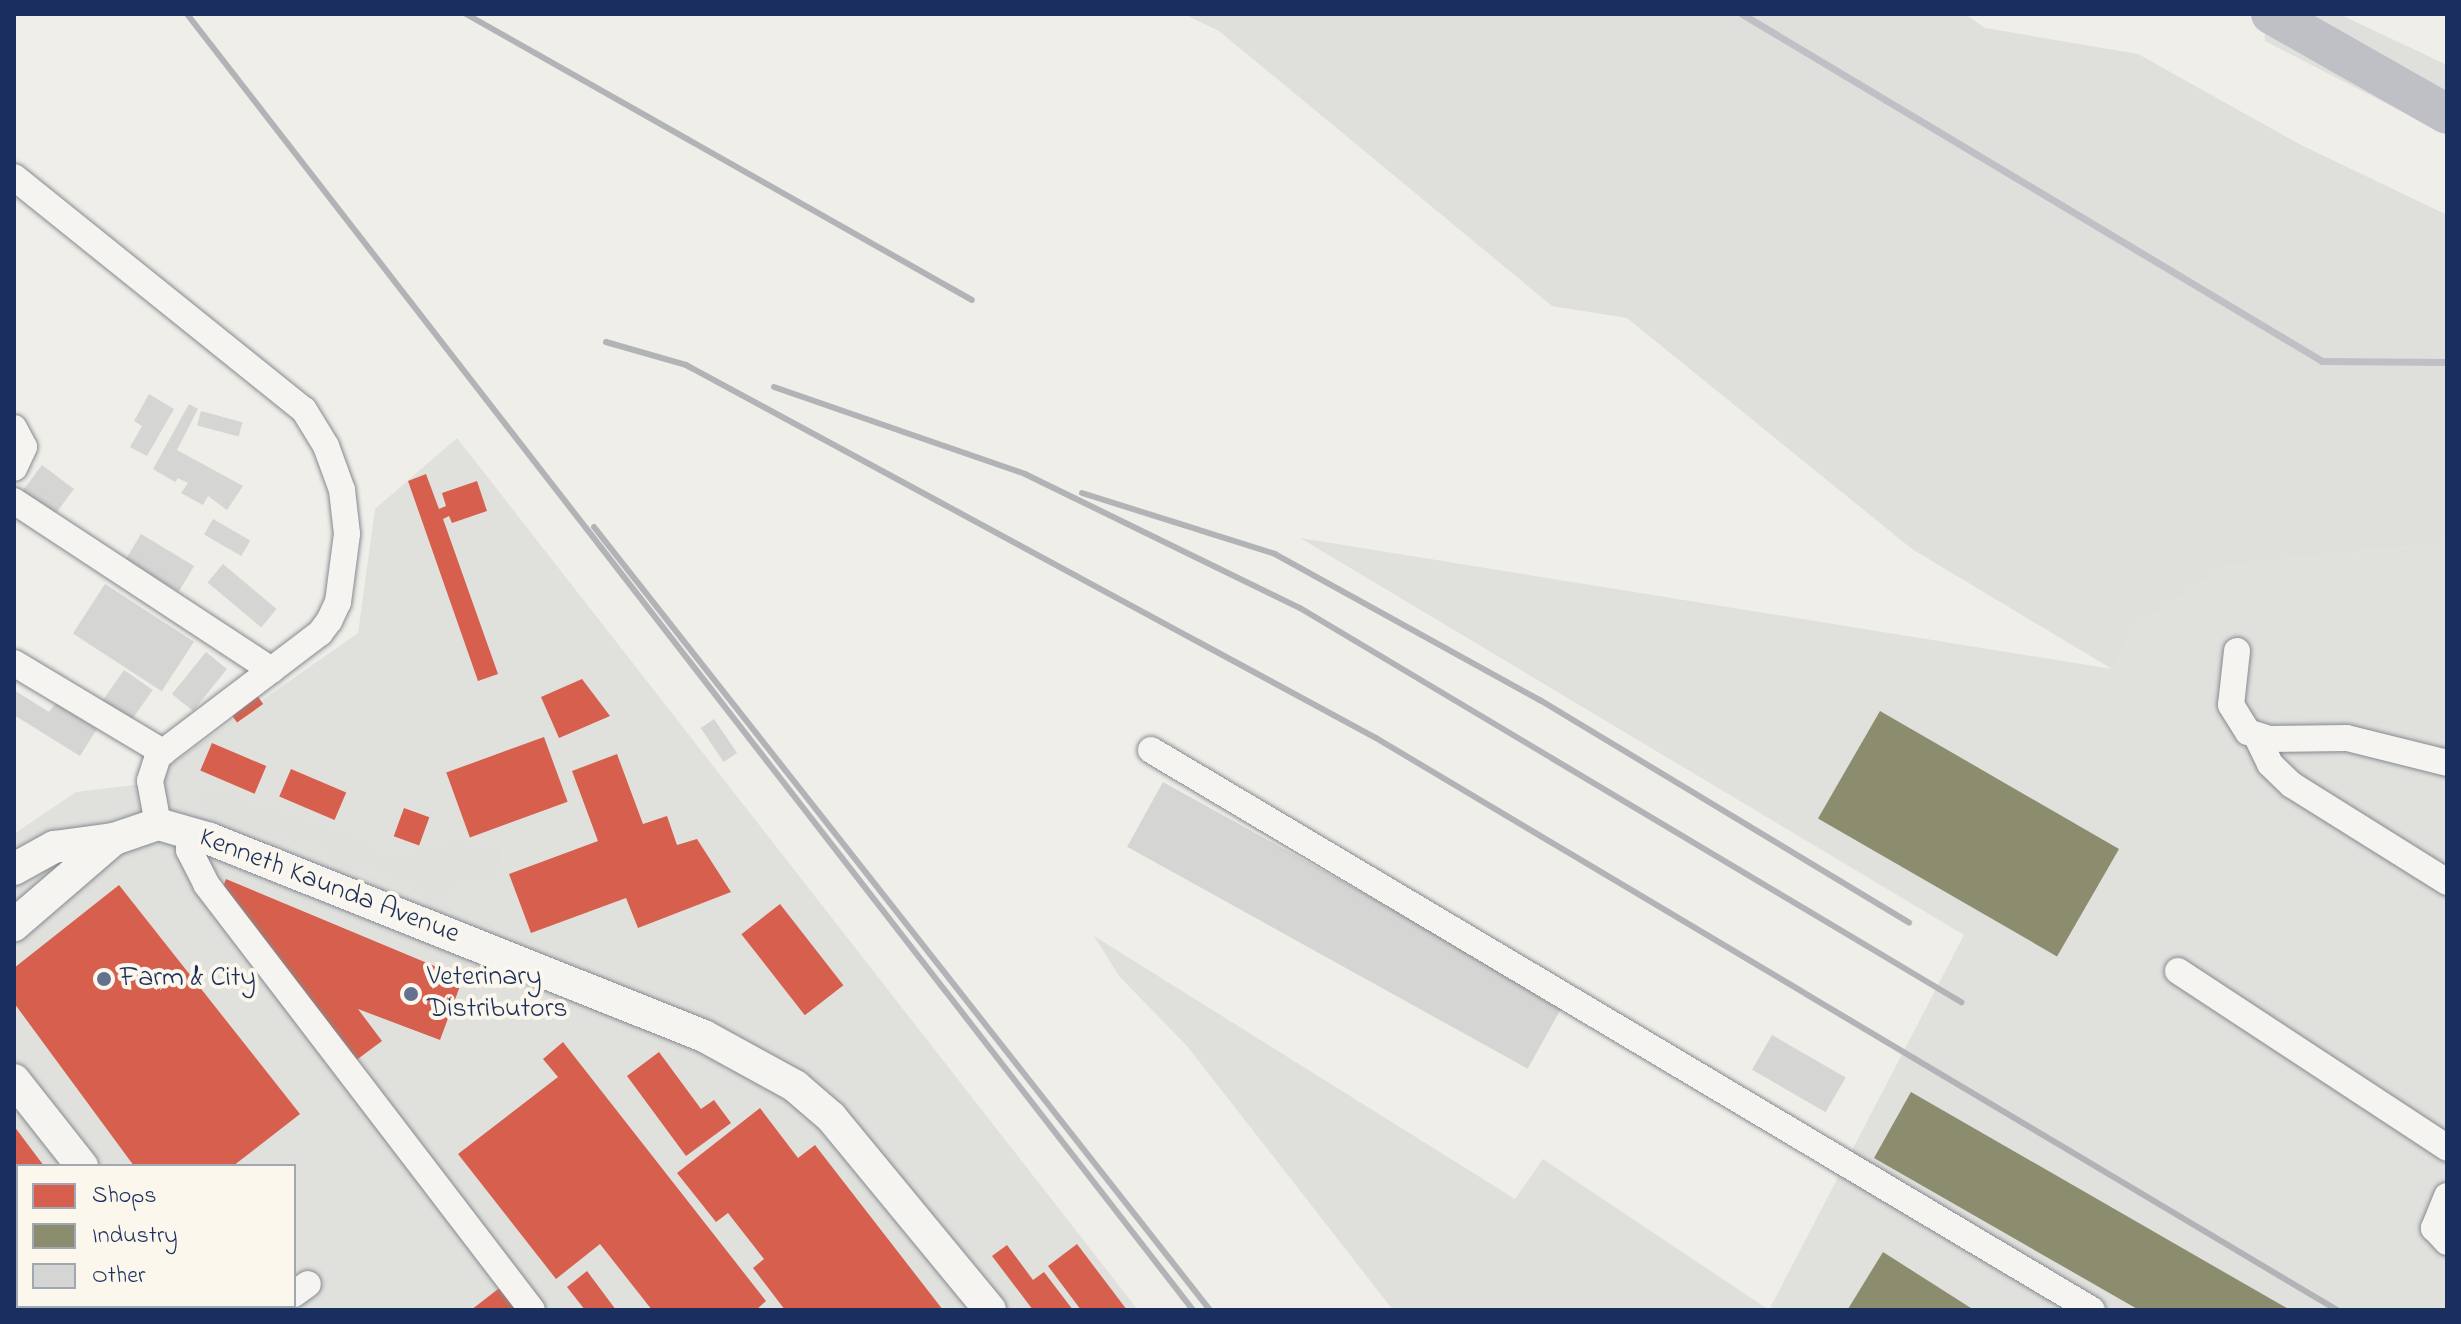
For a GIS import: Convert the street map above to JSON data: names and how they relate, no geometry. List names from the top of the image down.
{
  "streets": {
    "main road": ["Kenneth Kaunda Avenue"]
  },
  "places": ["Farm & City", "Veterinary Distributors"],
  "legend": ["Shops", "Industry", "Other"]
}
